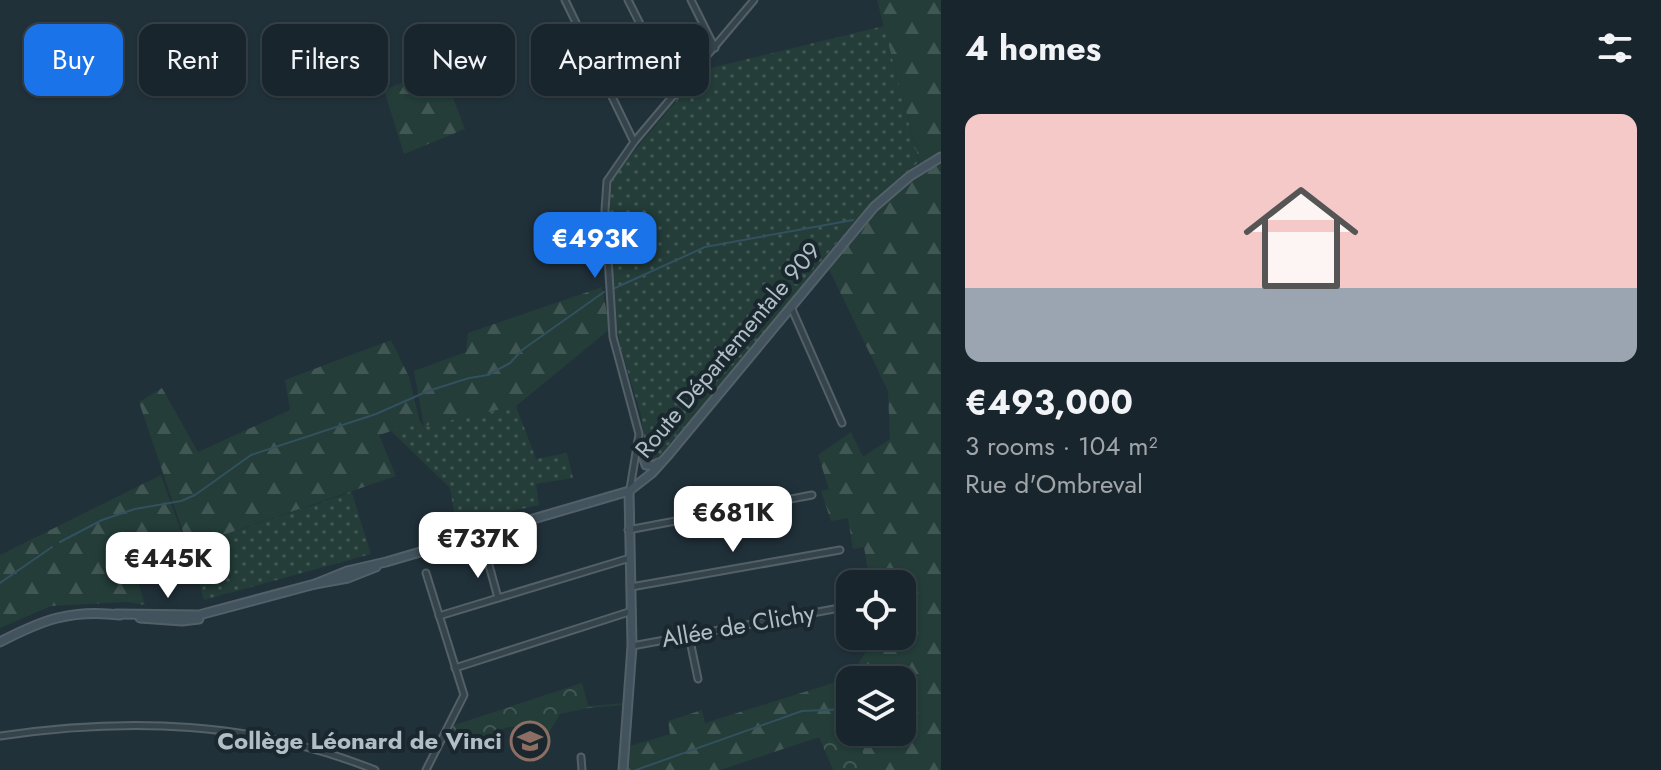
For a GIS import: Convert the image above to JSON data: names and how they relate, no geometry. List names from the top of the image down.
{
  "streets": {
    "main road": ["Route Départementale 909"],
    "street": ["Allée de Clichy"]
  },
  "places": {
    "school or university": ["Collège Léonard de Vinci"]
  },
  "page": {
    "heading": "4 homes",
    "chip": [
      "Buy",
      "Rent",
      "Filters",
      "New",
      "Apartment"
    ],
    "list": [
      {
        "name": "€493,000",
        "note": "3 rooms · 104 m² · Rue d'Ombreval"
      }
    ],
    "price": [
      "€493K",
      "€681K",
      "€737K",
      "€445K"
    ]
  }
}
